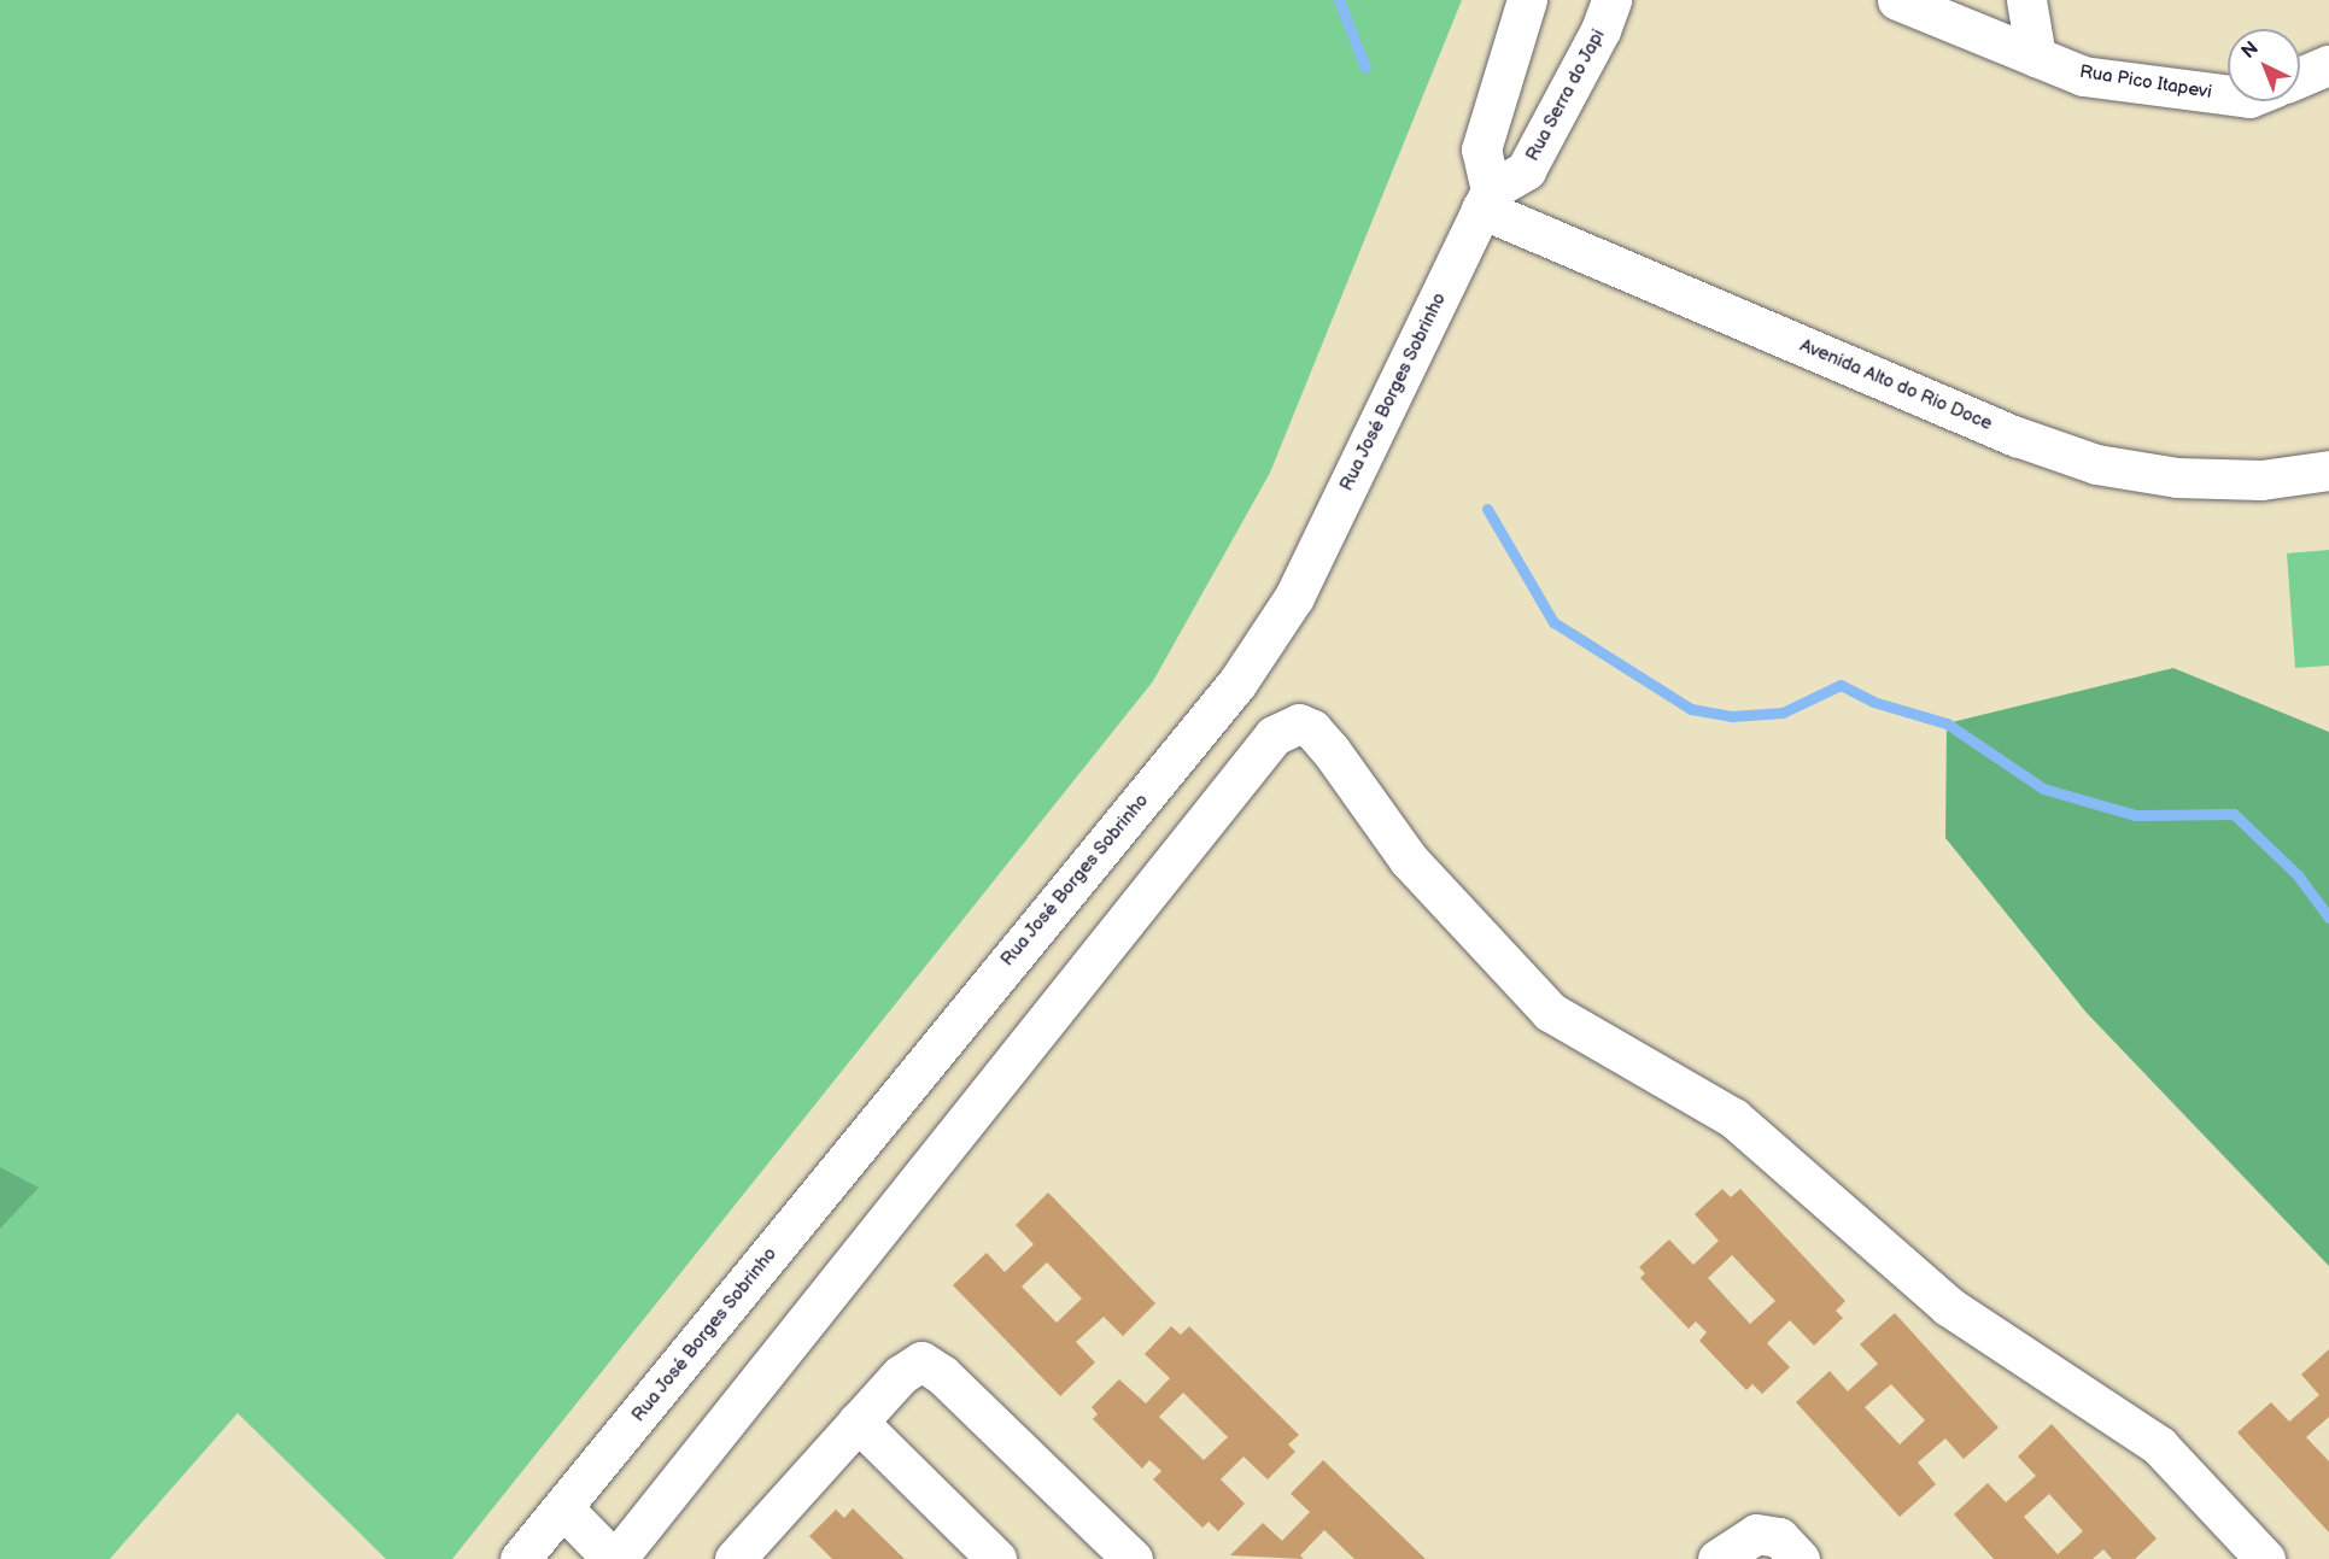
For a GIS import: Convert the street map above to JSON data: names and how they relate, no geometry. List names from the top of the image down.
{
  "streets": {
    "street": [
      "Rua Pico Itapevi",
      "Rua Serra do Japi",
      "Avenida Alto do Rio Doce",
      "Rua José Borges Sobrinho"
    ]
  },
  "crossings": [
    ["Rua Serra do Japi", "Avenida Alto do Rio Doce"],
    ["Rua Serra do Japi", "Rua José Borges Sobrinho"],
    ["Avenida Alto do Rio Doce", "Rua José Borges Sobrinho"]
  ],
  "north": "top left"
}
